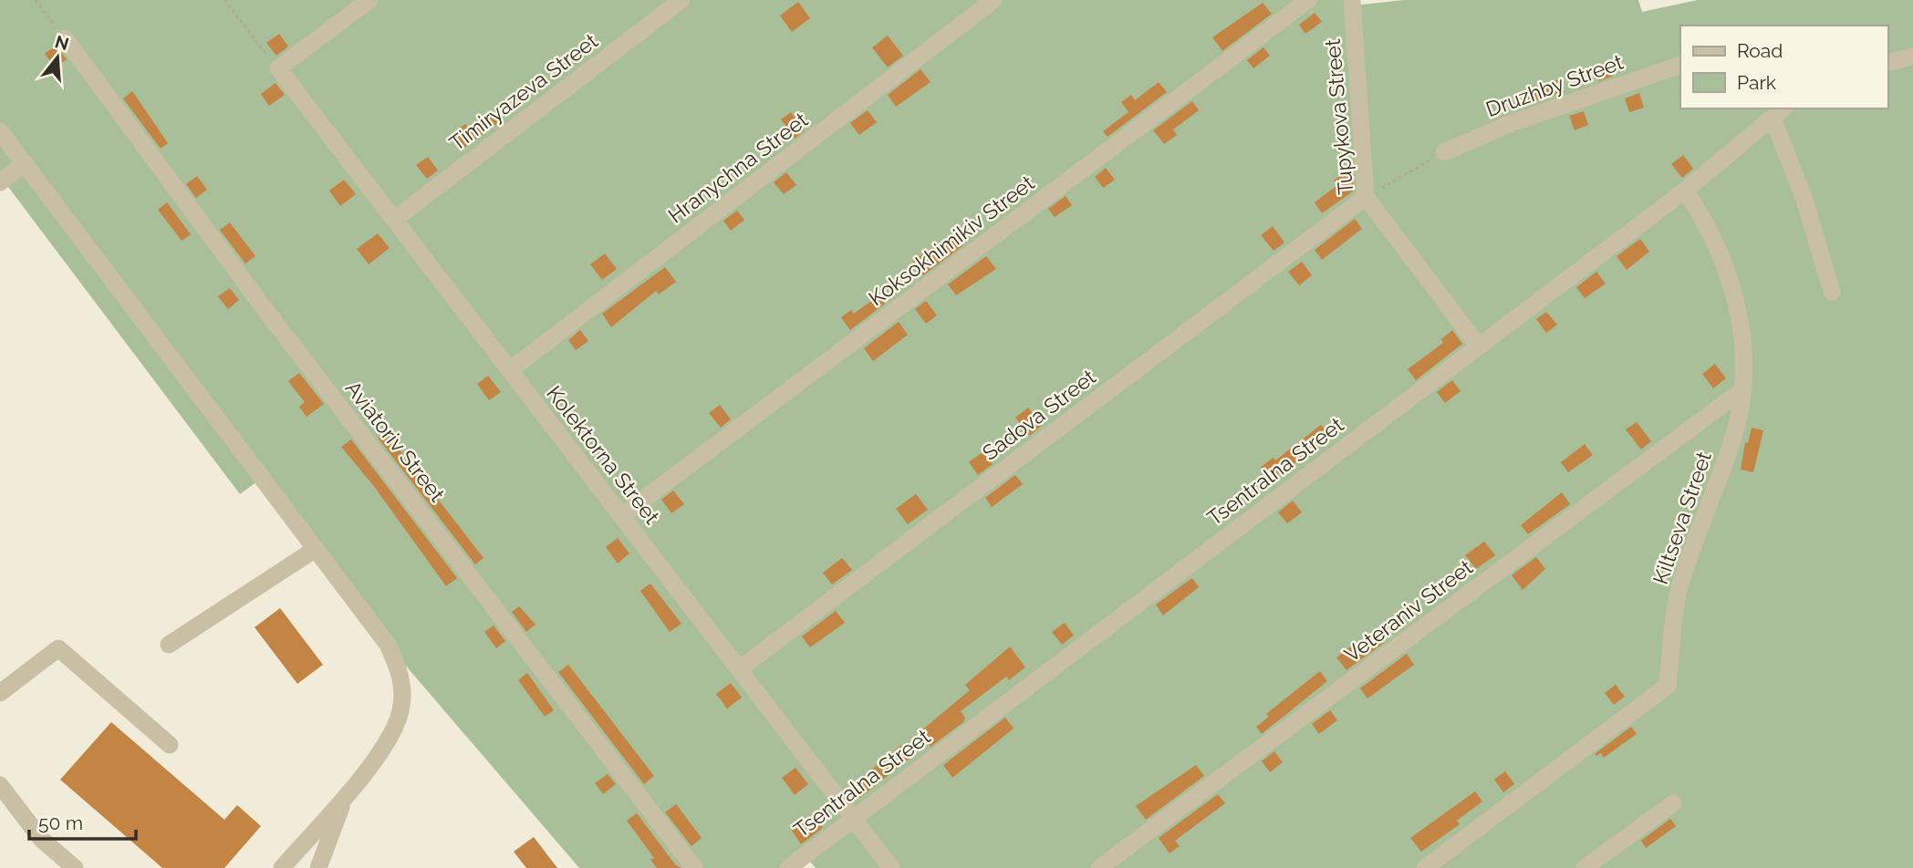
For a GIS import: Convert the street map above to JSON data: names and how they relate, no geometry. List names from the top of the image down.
{
  "streets": {
    "street": [
      "Druzhby Street",
      "Timiryazeva Street",
      "Tupykova Street",
      "Hranychna Street",
      "Koksokhimikiv Street",
      "Sadova Street",
      "Aviatoriv Street",
      "Kolektorna Street",
      "Tsentralna Street",
      "Kiltseva Street",
      "Veteraniv Street"
    ]
  },
  "crossings": [
    ["Timiryazeva Street", "Kolektorna Street"],
    ["Tupykova Street", "Sadova Street"],
    ["Tupykova Street", "Tsentralna Street"],
    ["Hranychna Street", "Kolektorna Street"],
    ["Koksokhimikiv Street", "Kolektorna Street"],
    ["Sadova Street", "Kolektorna Street"],
    ["Kolektorna Street", "Tsentralna Street"],
    ["Tsentralna Street", "Kiltseva Street"],
    ["Kiltseva Street", "Veteraniv Street"]
  ],
  "legend": ["Road", "Park"],
  "scale_bar": "50 m",
  "north": "top"
}
